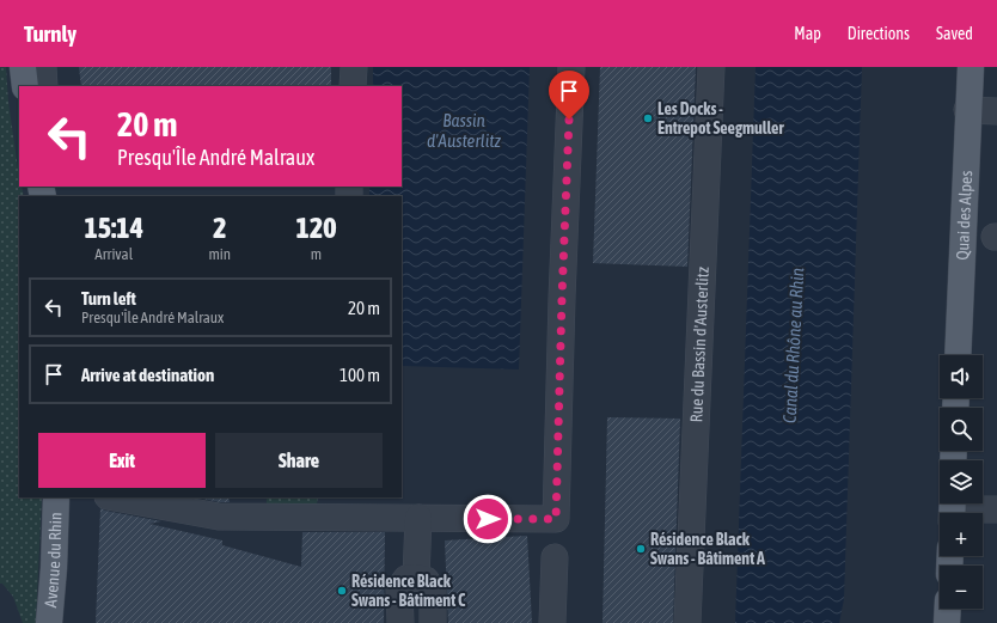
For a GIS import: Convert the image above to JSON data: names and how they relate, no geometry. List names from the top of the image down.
{
  "streets": {
    "main road": ["Quai des Alpes", "Avenue du Rhin"],
    "street": ["Rue du Bassin d'Austerlitz"]
  },
  "water": ["Bassin d'Austerlitz", "Canal du Rhône au Rhin"],
  "places": ["Les Docks - Entrepot Seegmuller", "Résidence Black Swans - Bâtiment A", "Résidence Black Swans - Bâtiment C"],
  "page": {
    "header": "Turnly",
    "nav": ["Map", "Directions", "Saved"],
    "turn": ["20 m", "Presqu'Île André Malraux"],
    "eta": [
      "15:14",
      "Arrival",
      "2",
      "min",
      "120",
      "m"
    ],
    "list": [
      {
        "name": "Turn left",
        "note": "Presqu'Île André Malraux",
        "value": "20 m"
      },
      {
        "name": "Arrive at destination",
        "value": "100 m"
      }
    ],
    "map_buttons": ["+", "−"],
    "buttons": ["Exit", "Share"]
  }
}
